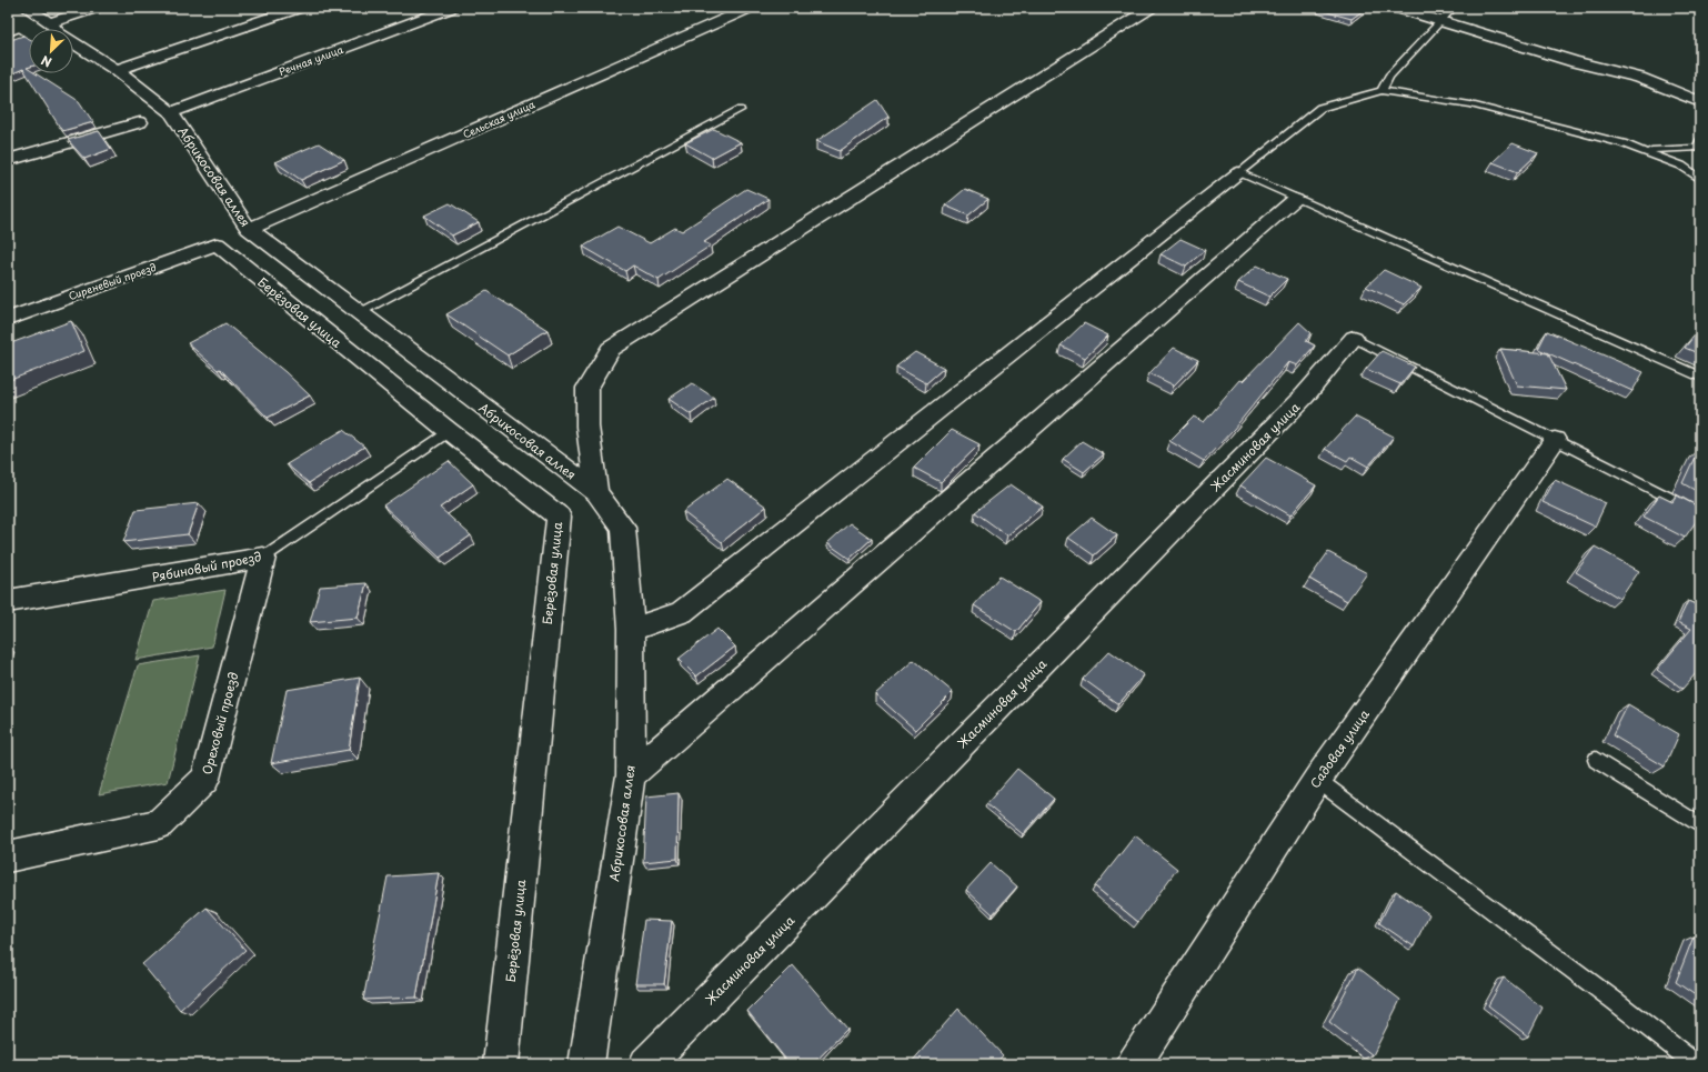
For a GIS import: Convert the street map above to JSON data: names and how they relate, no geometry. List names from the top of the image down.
{
  "streets": {
    "street": [
      "Речная улица",
      "Сельская улица",
      "Абрикосовая аллея",
      "Сиреневый проезд",
      "Берёзовая улица",
      "Жасминовая улица",
      "Рябиновый проезд",
      "Ореховый проезд",
      "Садовая улица"
    ]
  },
  "crossings": [
    ["Речная улица", "Абрикосовая аллея"],
    ["Сельская улица", "Абрикосовая аллея"],
    ["Сиреневый проезд", "Берёзовая улица"],
    ["Берёзовая улица", "Рябиновый проезд"],
    ["Рябиновый проезд", "Ореховый проезд"]
  ],
  "north": "bottom left"
}
